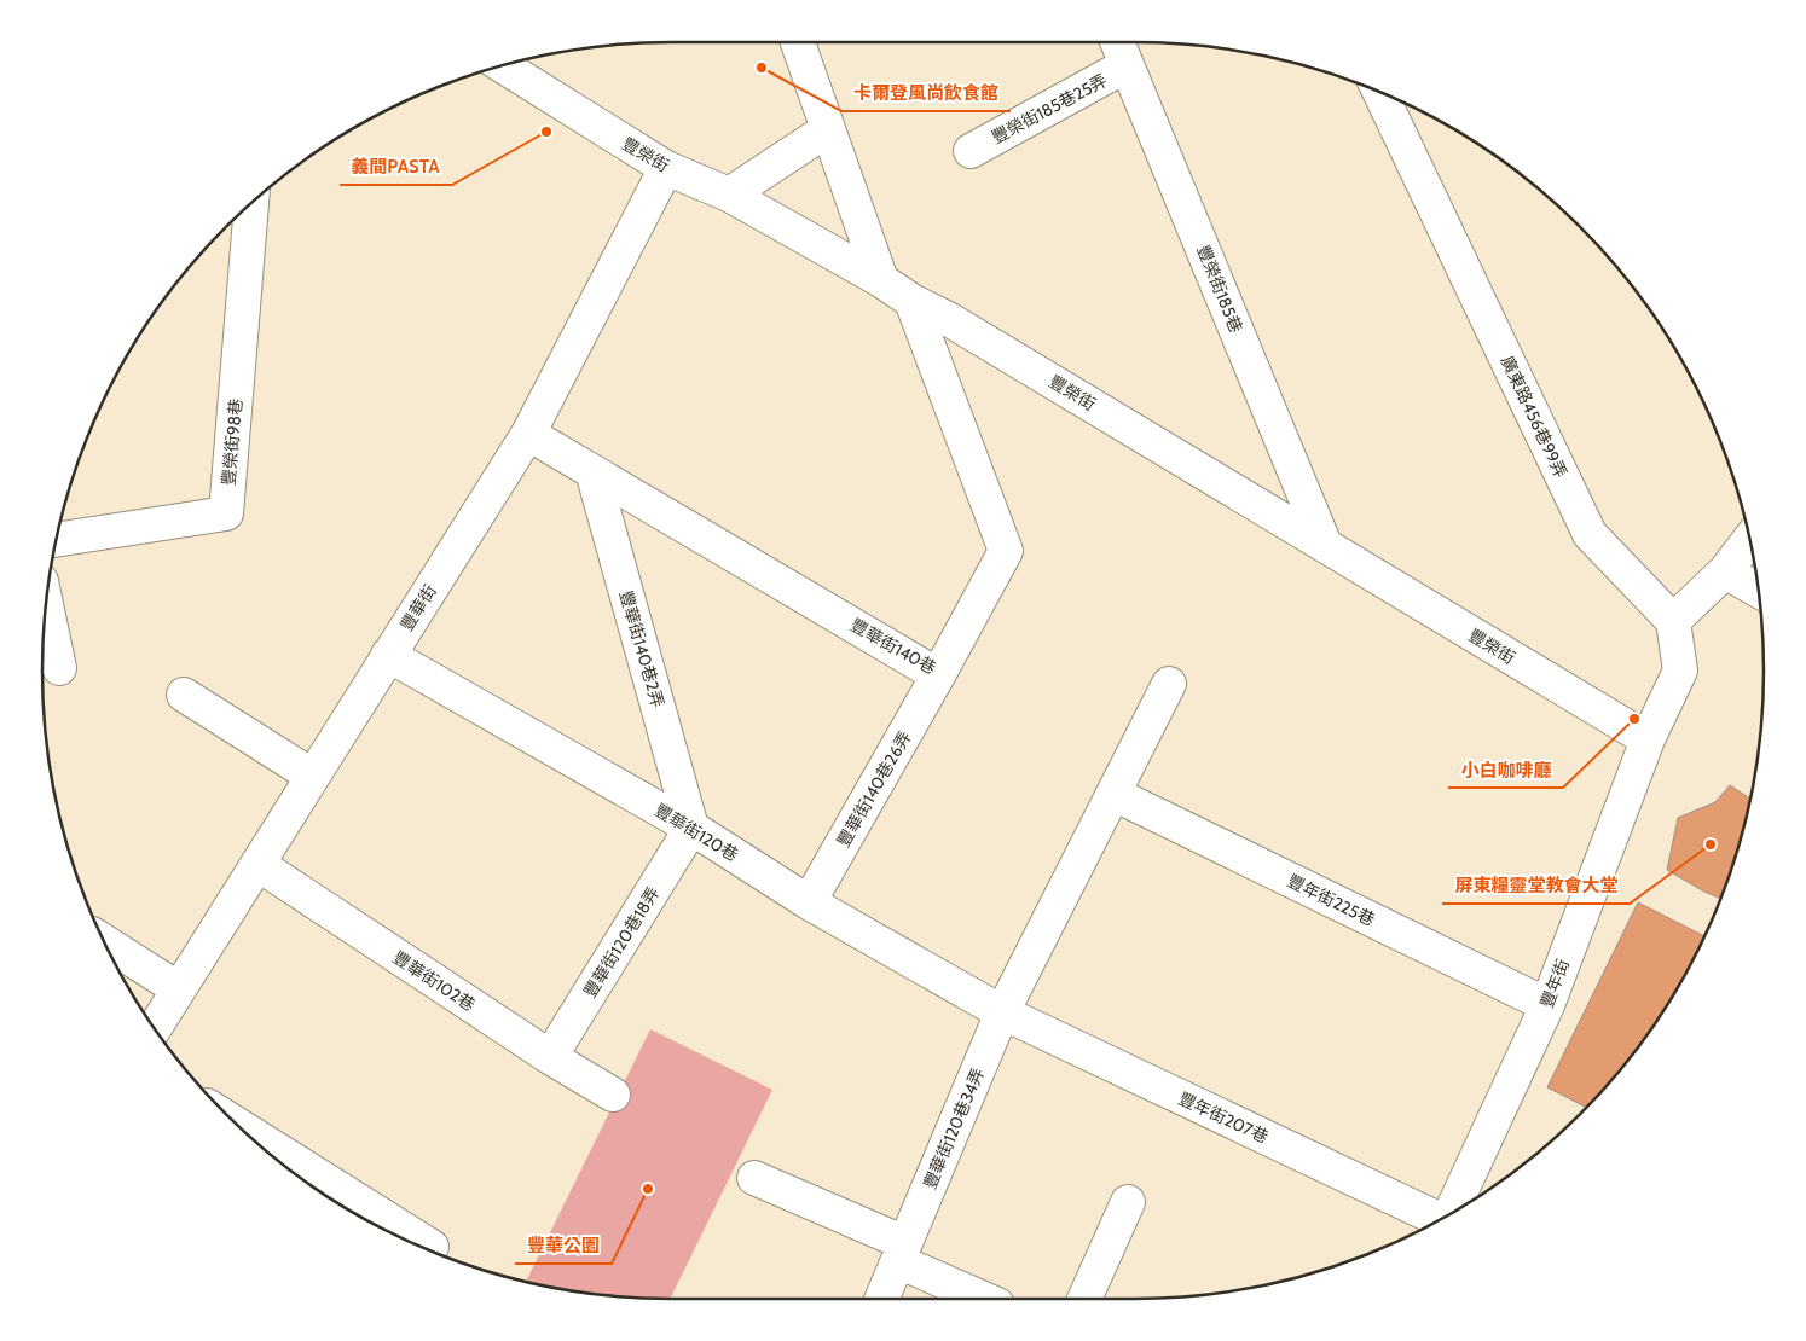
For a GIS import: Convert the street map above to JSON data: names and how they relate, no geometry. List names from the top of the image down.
{
  "streets": {
    "street": [
      "豐榮街185巷25弄",
      "豐榮街",
      "豐榮街185巷",
      "廣東路456巷99弄",
      "豐榮街98巷",
      "豐華街",
      "豐華街140巷",
      "豐華街140巷2弄",
      "豐華街140巷26弄",
      "豐華街120巷",
      "豐年街225巷",
      "豐華街120巷18弄",
      "豐華街102巷",
      "豐年街",
      "豐年街207巷",
      "豐華街120巷34弄"
    ]
  },
  "crossings": [
    ["豐榮街185巷25弄", "豐榮街185巷"],
    ["豐榮街", "豐榮街185巷"],
    ["豐榮街", "豐華街"],
    ["豐榮街", "豐華街140巷"],
    ["豐榮街", "豐年街"],
    ["豐華街", "豐華街140巷"],
    ["豐華街", "豐華街120巷"],
    ["豐華街", "豐華街102巷"],
    ["豐華街140巷", "豐華街140巷2弄"],
    ["豐華街140巷", "豐華街140巷26弄"],
    ["豐華街140巷2弄", "豐華街120巷"],
    ["豐華街140巷2弄", "豐華街120巷18弄"],
    ["豐華街140巷26弄", "豐華街120巷"],
    ["豐華街120巷", "豐華街120巷18弄"],
    ["豐華街120巷", "豐年街207巷"],
    ["豐華街120巷", "豐華街120巷34弄"],
    ["豐年街225巷", "豐年街"],
    ["豐華街120巷18弄", "豐華街102巷"],
    ["豐年街207巷", "豐華街120巷34弄"]
  ],
  "places": [
    "卡爾登風尚飲食館",
    "義間PASTA",
    "小白咖啡廳",
    "屏東糧靈堂教會大堂",
    "豐華公園"
  ]
}
